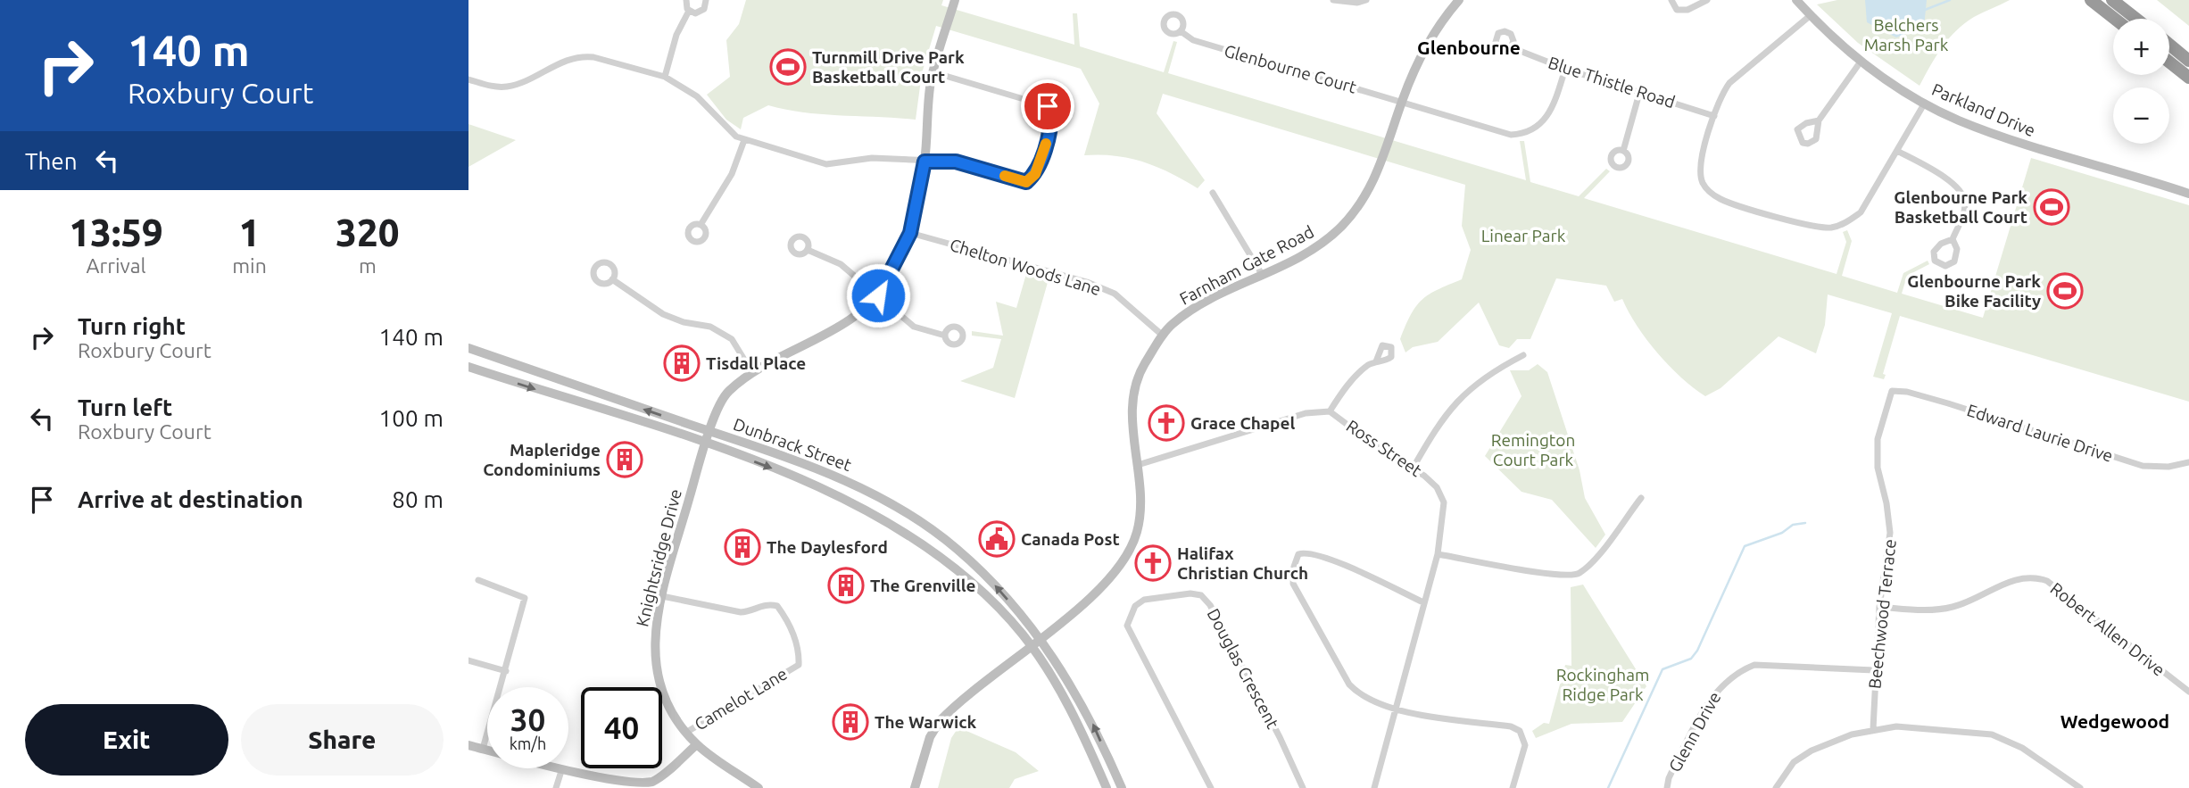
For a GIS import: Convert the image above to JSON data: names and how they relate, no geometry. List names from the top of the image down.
{
  "streets": {
    "street": [
      "Glenbourne Court",
      "Blue Thistle Road",
      "Parkland Drive",
      "Farnham Gate Road",
      "Chelton Woods Lane",
      "Edward Laurie Drive",
      "Dunbrack Street",
      "Ross Street",
      "Knightsridge Drive",
      "Beechwood Terrace",
      "Robert Allen Drive",
      "Douglas Crescent",
      "Camelot Lane",
      "Glenn Drive"
    ]
  },
  "crossings": [
    ["Glenbourne Court", "Blue Thistle Road"],
    ["Glenbourne Court", "Farnham Gate Road"],
    ["Blue Thistle Road", "Parkland Drive"],
    ["Farnham Gate Road", "Chelton Woods Lane"],
    ["Farnham Gate Road", "Dunbrack Street"],
    ["Farnham Gate Road", "Ross Street"],
    ["Edward Laurie Drive", "Beechwood Terrace"],
    ["Dunbrack Street", "Knightsridge Drive"],
    ["Knightsridge Drive", "Camelot Lane"],
    ["Beechwood Terrace", "Robert Allen Drive"],
    ["Beechwood Terrace", "Glenn Drive"]
  ],
  "districts": ["Glenbourne", "Wedgewood"],
  "parks": [
    "Belchers Marsh Park",
    "Linear Park",
    "Remington Court Park",
    "Rockingham Ridge Park"
  ],
  "places": {
    "sports": ["Turnmill Drive Park Basketball Court", "Glenbourne Park Basketball Court", "Glenbourne Park Bike Facility"],
    "building": [
      "Tisdall Place",
      "Mapleridge Condominiums",
      "The Daylesford",
      "The Grenville",
      "The Warwick"
    ],
    "church": ["Grace Chapel", "Halifax Christian Church"],
    "public building": ["Canada Post"]
  },
  "page": {
    "turn": ["140 m", "Roxbury Court"],
    "map_buttons": ["+", "−"],
    "then": "Then",
    "eta": [
      "13:59",
      "Arrival",
      "1",
      "min",
      "320",
      "m"
    ],
    "list": [
      {
        "name": "Turn right",
        "note": "Roxbury Court",
        "value": "140 m"
      },
      {
        "name": "Turn left",
        "note": "Roxbury Court",
        "value": "100 m"
      },
      {
        "name": "Arrive at destination",
        "value": "80 m"
      }
    ],
    "speed": "30 km/h",
    "limit": "40",
    "buttons": ["Exit", "Share"]
  }
}
